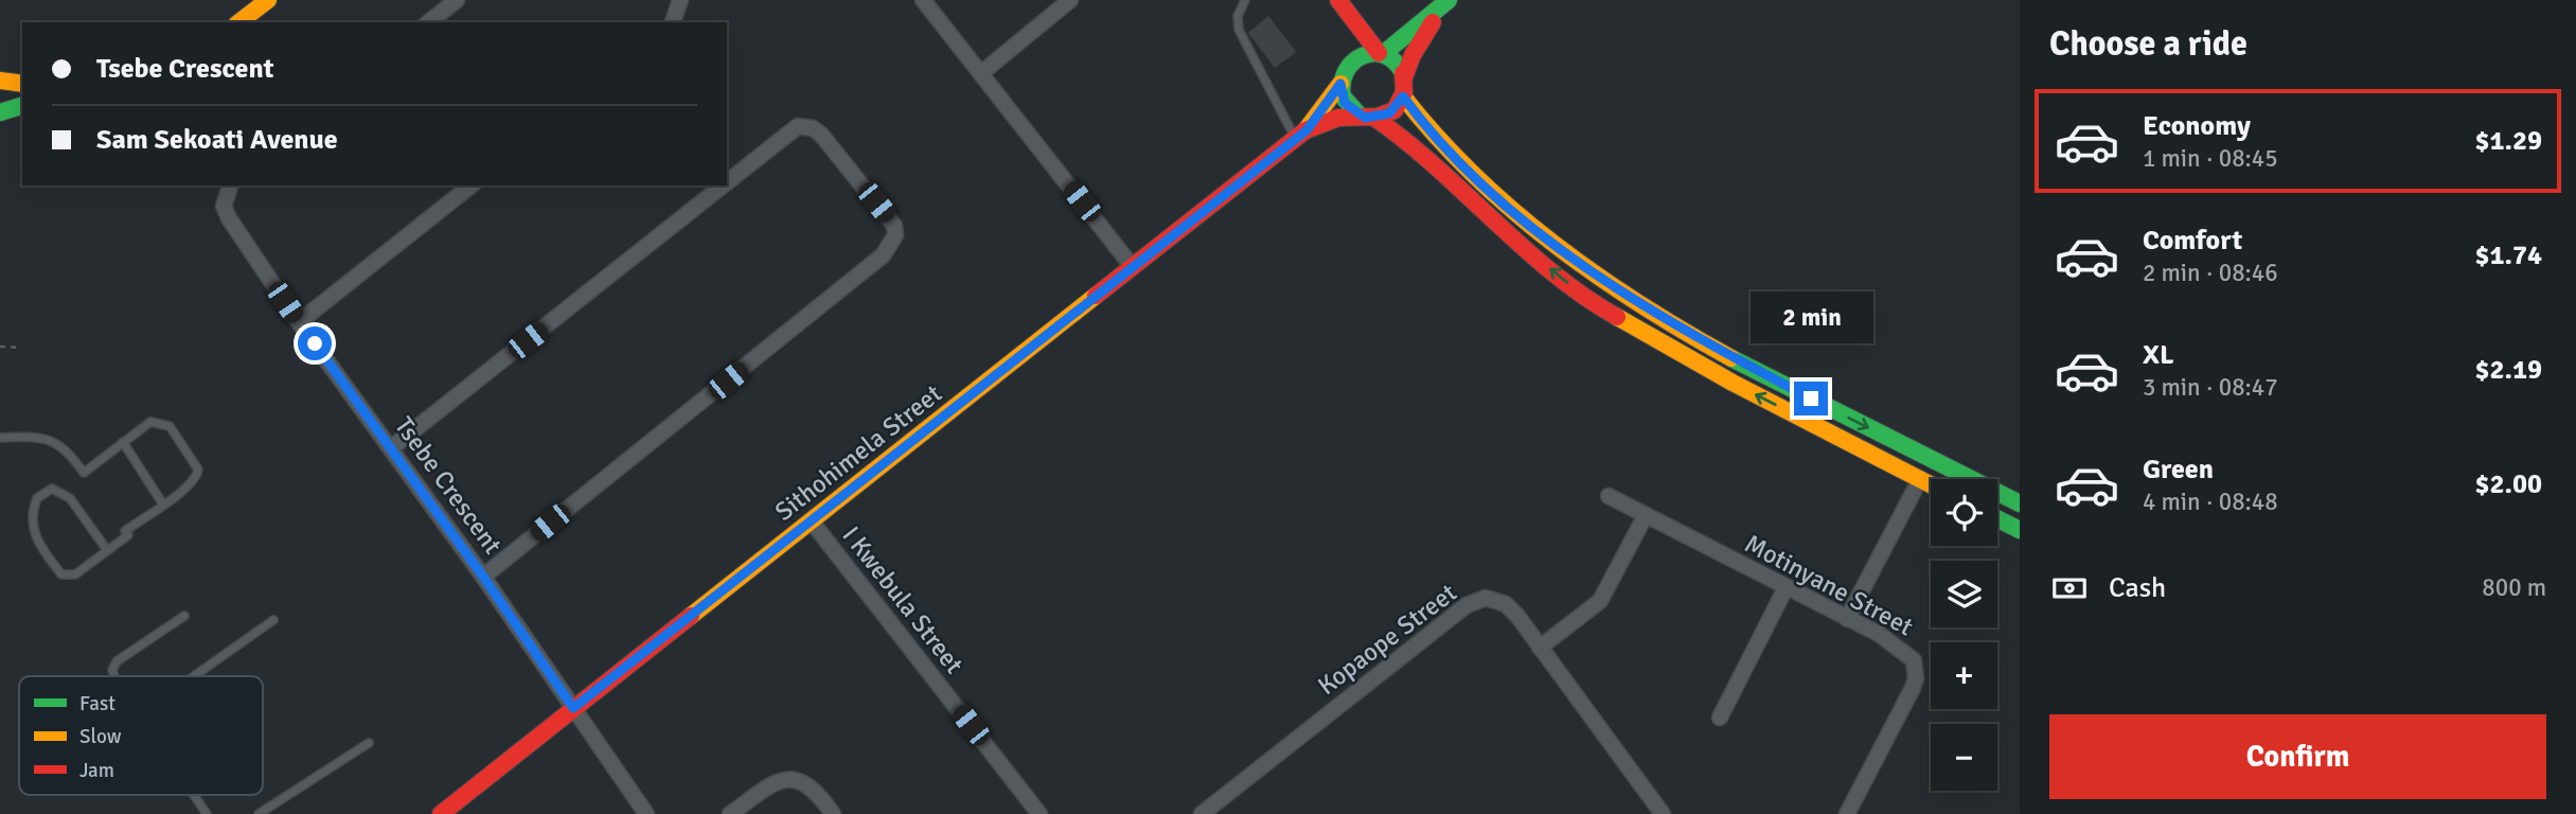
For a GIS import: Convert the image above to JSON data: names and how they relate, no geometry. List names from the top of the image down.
{
  "streets": {
    "street": [
      "Sithohimela Street",
      "Tsebe Crescent",
      "Motinyane Street",
      "I Kwebula Street",
      "Kopaope Street"
    ]
  },
  "crossings": [
    ["Sithohimela Street", "Tsebe Crescent"],
    ["Sithohimela Street", "I Kwebula Street"]
  ],
  "legend": ["Fast", "Slow", "Jam"],
  "page": {
    "heading": "Choose a ride",
    "banner": ["Tsebe Crescent", "Sam Sekoati Avenue"],
    "list": [
      {
        "name": "Economy",
        "note": "1 min · 08:45",
        "value": "$1.29"
      },
      {
        "name": "Comfort",
        "note": "2 min · 08:46",
        "value": "$1.74"
      },
      {
        "name": "XL",
        "note": "3 min · 08:47",
        "value": "$2.19"
      },
      {
        "name": "Green",
        "note": "4 min · 08:48",
        "value": "$2.00"
      }
    ],
    "bubble": "2 min",
    "map_buttons": ["+", "−"],
    "pay": ["Cash", "800 m"],
    "buttons": "Confirm"
  }
}
